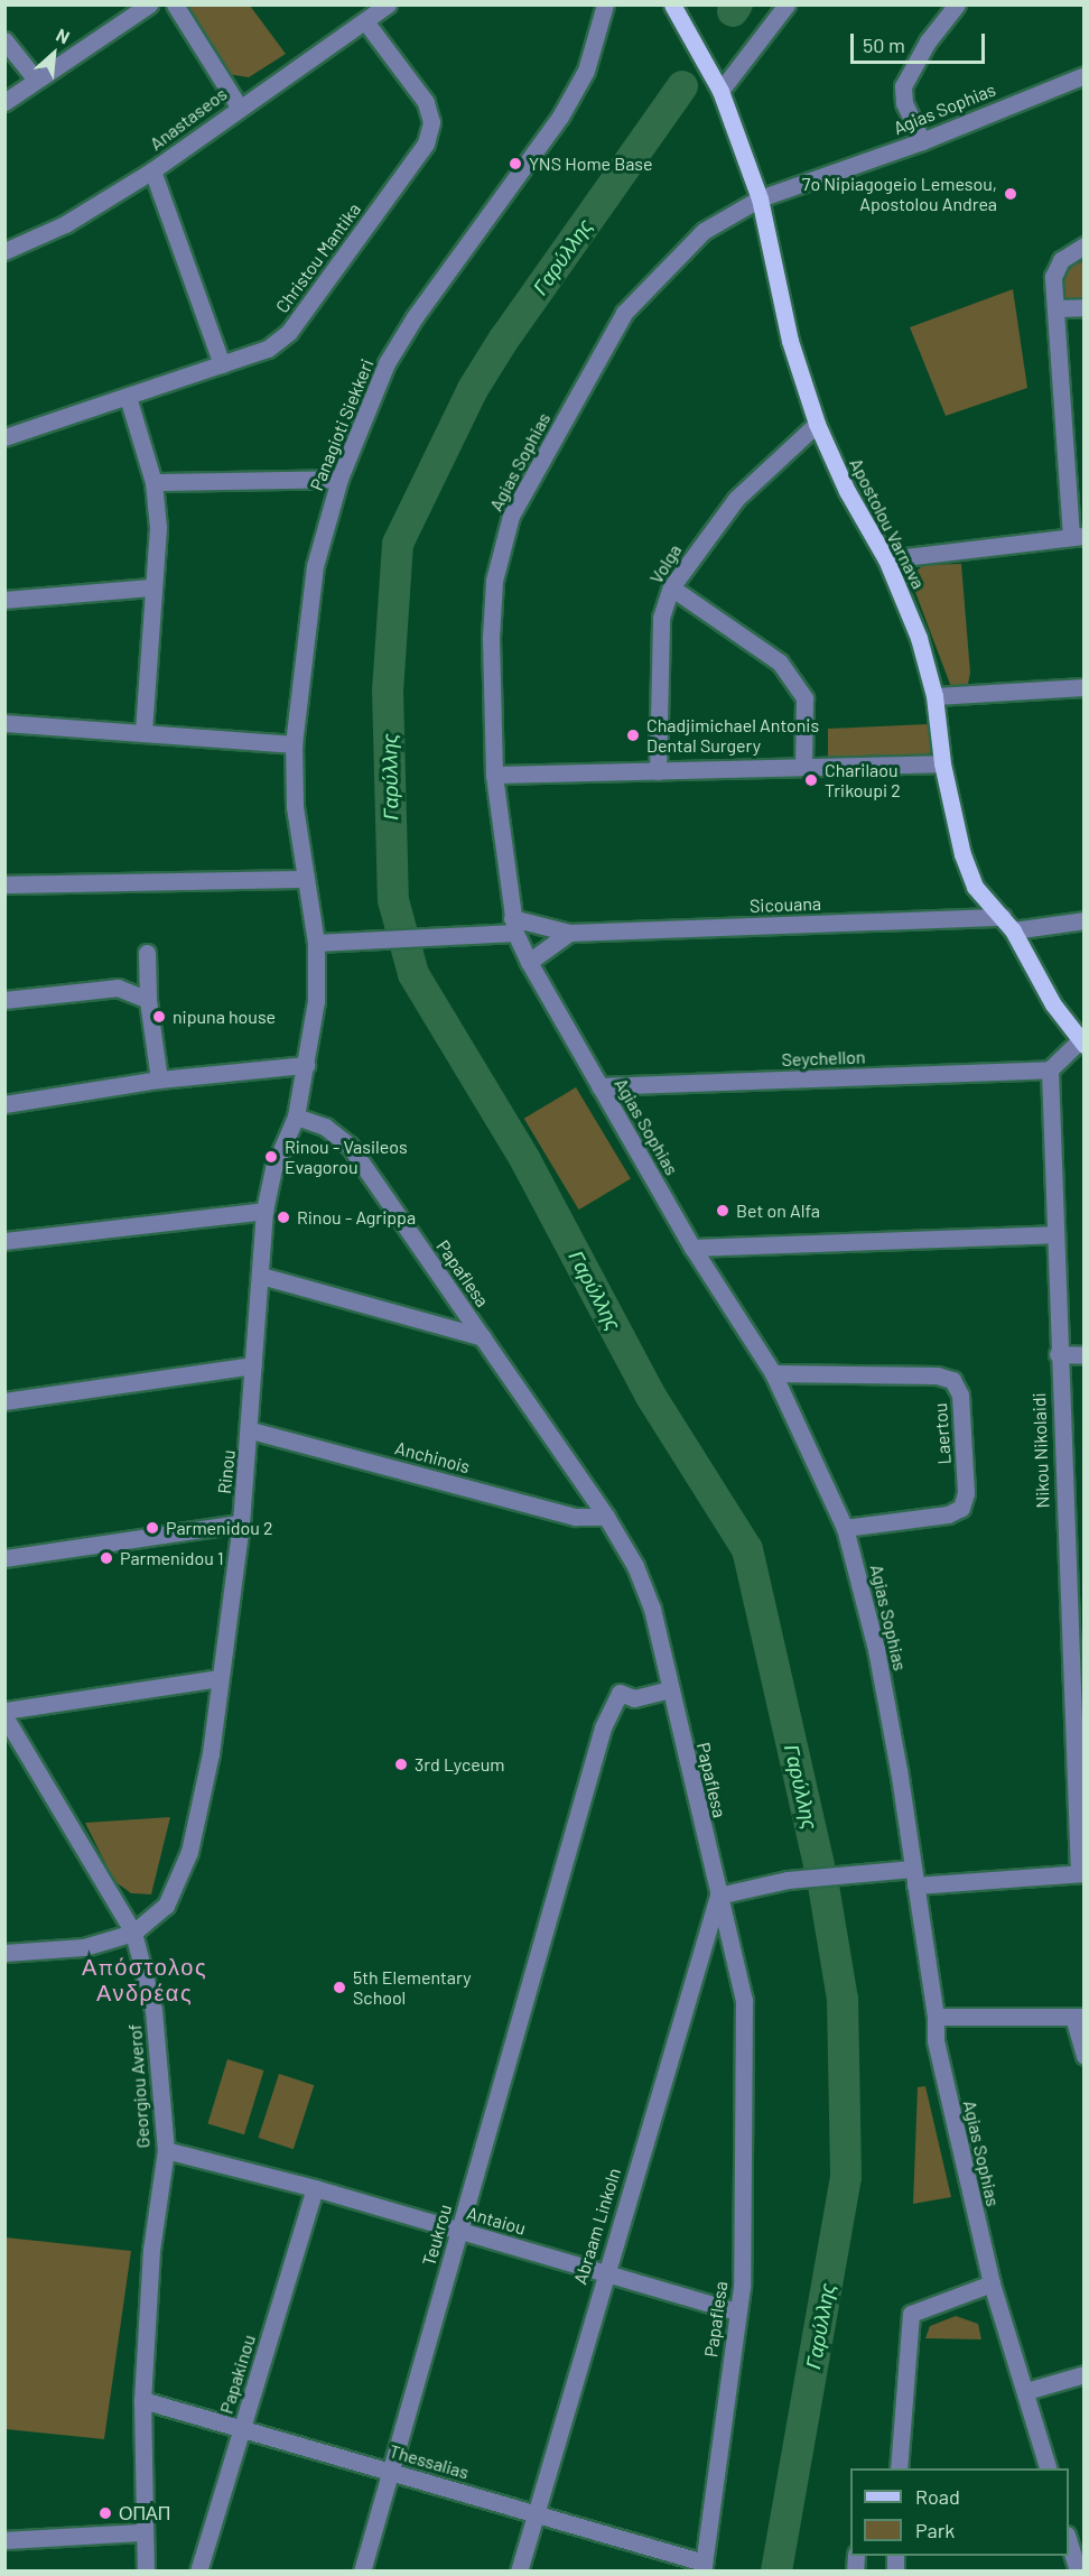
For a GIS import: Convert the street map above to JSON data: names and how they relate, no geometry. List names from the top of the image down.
{
  "streets": {
    "main road": ["Apostolou Varnava"],
    "street": [
      "Agias Sophias",
      "Anastaseos",
      "Christou Mantika",
      "Panagioti Siekkeri",
      "Volga",
      "Sicouana",
      "Seychellon",
      "Papaflesa",
      "Laertou",
      "Nikou Nikolaidi",
      "Anchinois",
      "Rinou",
      "Georgiou Averof",
      "Antaiou",
      "Abraam Linkoln",
      "Teukrou",
      "Papakinou",
      "Thessalias"
    ]
  },
  "crossings": [
    ["Agias Sophias", "Apostolou Varnava"],
    ["Agias Sophias", "Sicouana"],
    ["Agias Sophias", "Seychellon"],
    ["Agias Sophias", "Laertou"],
    ["Anastaseos", "Christou Mantika"],
    ["Panagioti Siekkeri", "Sicouana"],
    ["Panagioti Siekkeri", "Papaflesa"],
    ["Panagioti Siekkeri", "Rinou"],
    ["Apostolou Varnava", "Volga"],
    ["Apostolou Varnava", "Sicouana"],
    ["Seychellon", "Nikou Nikolaidi"],
    ["Papaflesa", "Anchinois"],
    ["Papaflesa", "Rinou"],
    ["Papaflesa", "Antaiou"],
    ["Papaflesa", "Abraam Linkoln"],
    ["Papaflesa", "Teukrou"],
    ["Papaflesa", "Thessalias"],
    ["Anchinois", "Rinou"],
    ["Rinou", "Georgiou Averof"],
    ["Georgiou Averof", "Antaiou"],
    ["Georgiou Averof", "Thessalias"],
    ["Antaiou", "Abraam Linkoln"],
    ["Antaiou", "Teukrou"],
    ["Antaiou", "Papakinou"],
    ["Abraam Linkoln", "Thessalias"],
    ["Teukrou", "Thessalias"],
    ["Papakinou", "Thessalias"]
  ],
  "districts": ["Απόστολος Ανδρέας"],
  "water": ["Γαρύλλης"],
  "places": [
    "YNS Home Base",
    "7o Nipiagogeio Lemesou, Apostolou Andrea",
    "Chadjimichael Antonis Dental Surgery",
    "Charilaou Trikoupi 2",
    "nipuna house",
    "Rinou - Vasileos Evagorou",
    "Bet on Alfa",
    "Rinou - Agrippa",
    "Parmenidou 2",
    "Parmenidou 1",
    "3rd Lyceum",
    "5th Elementary School",
    "ΟΠΑΠ"
  ],
  "legend": ["Road", "Park"],
  "scale_bar": "50 m",
  "north": "top right"
}
